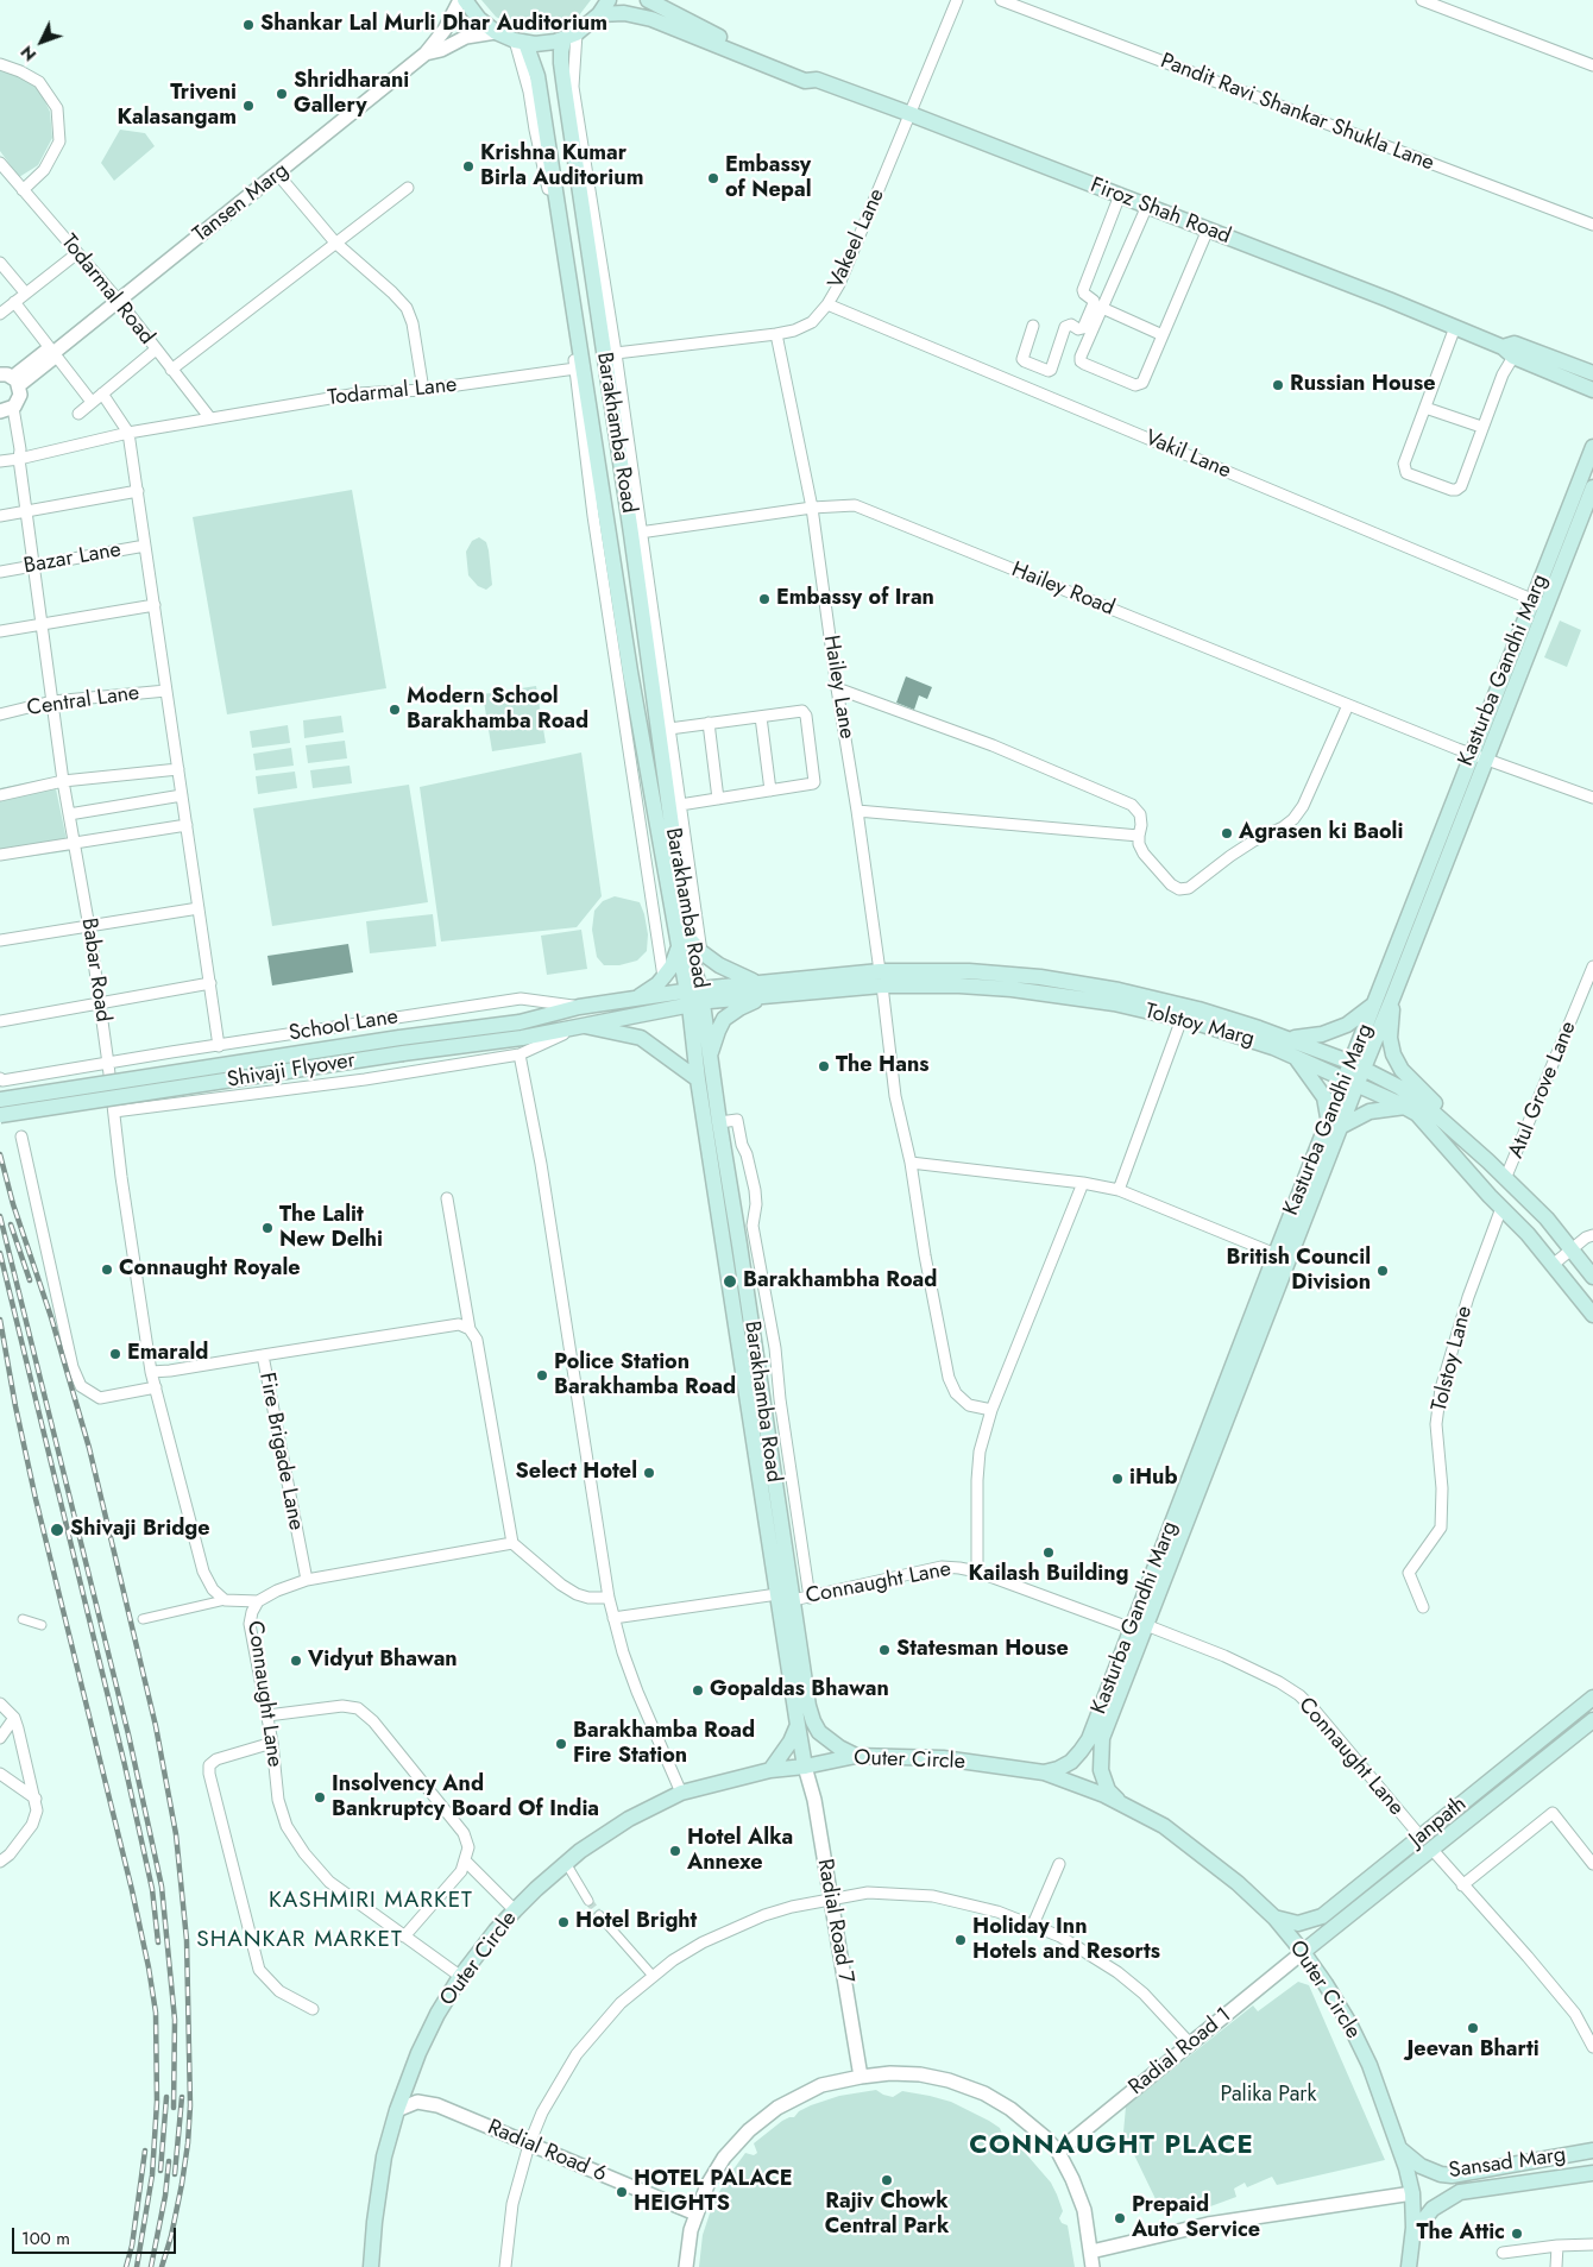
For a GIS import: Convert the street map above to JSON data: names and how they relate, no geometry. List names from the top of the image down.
{
  "streets": {
    "main road": [
      "Firoz Shah Road",
      "Barakhamba Road",
      "Kasturba Gandhi Marg",
      "Tolstoy Marg",
      "Shivaji Flyover",
      "Outer Circle",
      "Janpath",
      "Sansad Marg"
    ],
    "street": [
      "Pandit Ravi Shankar Shukla Lane",
      "Tansen Marg",
      "Vakeel Lane",
      "Todarmal Road",
      "Todarmal Lane",
      "Vakil Lane",
      "Bazar Lane",
      "Hailey Road",
      "Hailey Lane",
      "Central Lane",
      "Babar Road",
      "School Lane",
      "Atul Grove Lane",
      "Tolstoy Lane",
      "Fire Brigade Lane",
      "Connaught Lane",
      "Radial Road 7",
      "Radial Road 1",
      "Radial Road 6"
    ]
  },
  "crossings": [
    ["Tansen Marg", "Todarmal Road"],
    ["Firoz Shah Road", "Vakeel Lane"],
    ["Vakeel Lane", "Vakil Lane"],
    ["Vakeel Lane", "Hailey Lane"],
    ["Todarmal Road", "Todarmal Lane"],
    ["Todarmal Lane", "Babar Road"],
    ["Barakhamba Road", "Hailey Road"],
    ["Barakhamba Road", "Tolstoy Marg"],
    ["Barakhamba Road", "Shivaji Flyover"],
    ["Barakhamba Road", "Connaught Lane"],
    ["Barakhamba Road", "Outer Circle"],
    ["Barakhamba Road", "Radial Road 7"],
    ["Vakil Lane", "Kasturba Gandhi Marg"],
    ["Bazar Lane", "Babar Road"],
    ["Hailey Road", "Kasturba Gandhi Marg"],
    ["Hailey Road", "Hailey Lane"],
    ["Kasturba Gandhi Marg", "Tolstoy Marg"],
    ["Kasturba Gandhi Marg", "Connaught Lane"],
    ["Kasturba Gandhi Marg", "Outer Circle"],
    ["Hailey Lane", "Tolstoy Marg"],
    ["Central Lane", "Babar Road"],
    ["Babar Road", "School Lane"],
    ["School Lane", "Shivaji Flyover"],
    ["Tolstoy Marg", "Shivaji Flyover"],
    ["Tolstoy Marg", "Atul Grove Lane"],
    ["Tolstoy Marg", "Tolstoy Lane"],
    ["Fire Brigade Lane", "Connaught Lane"],
    ["Connaught Lane", "Outer Circle"],
    ["Connaught Lane", "Janpath"],
    ["Outer Circle", "Janpath"],
    ["Outer Circle", "Radial Road 7"],
    ["Outer Circle", "Radial Road 1"],
    ["Outer Circle", "Radial Road 6"],
    ["Outer Circle", "Sansad Marg"],
    ["Janpath", "Radial Road 1"]
  ],
  "districts": ["KASHMIRI MARKET", "SHANKAR MARKET", "CONNAUGHT PLACE"],
  "parks": ["Palika Park"],
  "places": [
    "Shankar Lal Murli Dhar Auditorium",
    "Shridharani Gallery",
    "Triveni Kalasangam",
    "Krishna Kumar Birla Auditorium",
    "Embassy of Nepal",
    "Russian House",
    "Embassy of Iran",
    "Modern School Barakhamba Road",
    "Agrasen ki Baoli",
    "The Hans",
    "The Lalit New Delhi",
    "Connaught Royale",
    "British Council Division",
    "Barakhambha Road",
    "Emarald",
    "Police Station Barakhamba Road",
    "Select Hotel",
    "iHub",
    "Shivaji Bridge",
    "Kailash Building",
    "Statesman House",
    "Vidyut Bhawan",
    "Gopaldas Bhawan",
    "Barakhamba Road Fire Station",
    "Insolvency And Bankruptcy Board Of India",
    "Hotel Alka Annexe",
    "Hotel Bright",
    "Holiday Inn Hotels and Resorts",
    "Jeevan Bharti",
    "Rajiv Chowk Central Park",
    "HOTEL PALACE HEIGHTS",
    "Prepaid Auto Service",
    "The Attic"
  ],
  "scale_bar": "100 m",
  "north": "bottom left"
}
